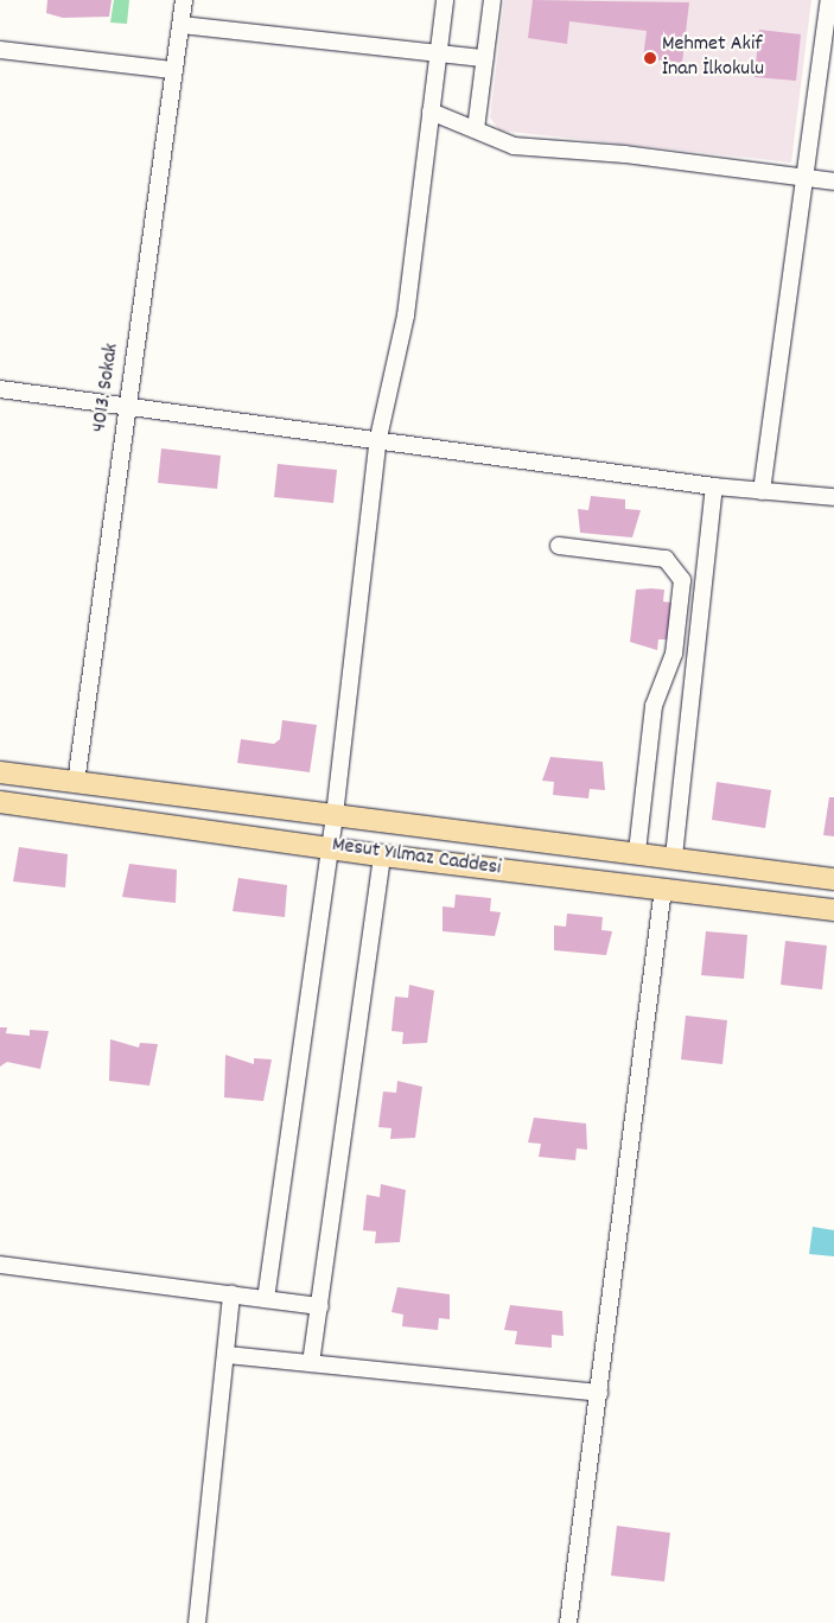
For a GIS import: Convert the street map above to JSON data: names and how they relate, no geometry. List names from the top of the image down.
{
  "streets": {
    "main road": ["Mesut Yılmaz Caddesi"],
    "street": ["4013. Sokak"]
  },
  "crossings": [
    ["4013. Sokak", "Mesut Yılmaz Caddesi"]
  ],
  "places": ["Mehmet Akif İnan İlkokulu"]
}
